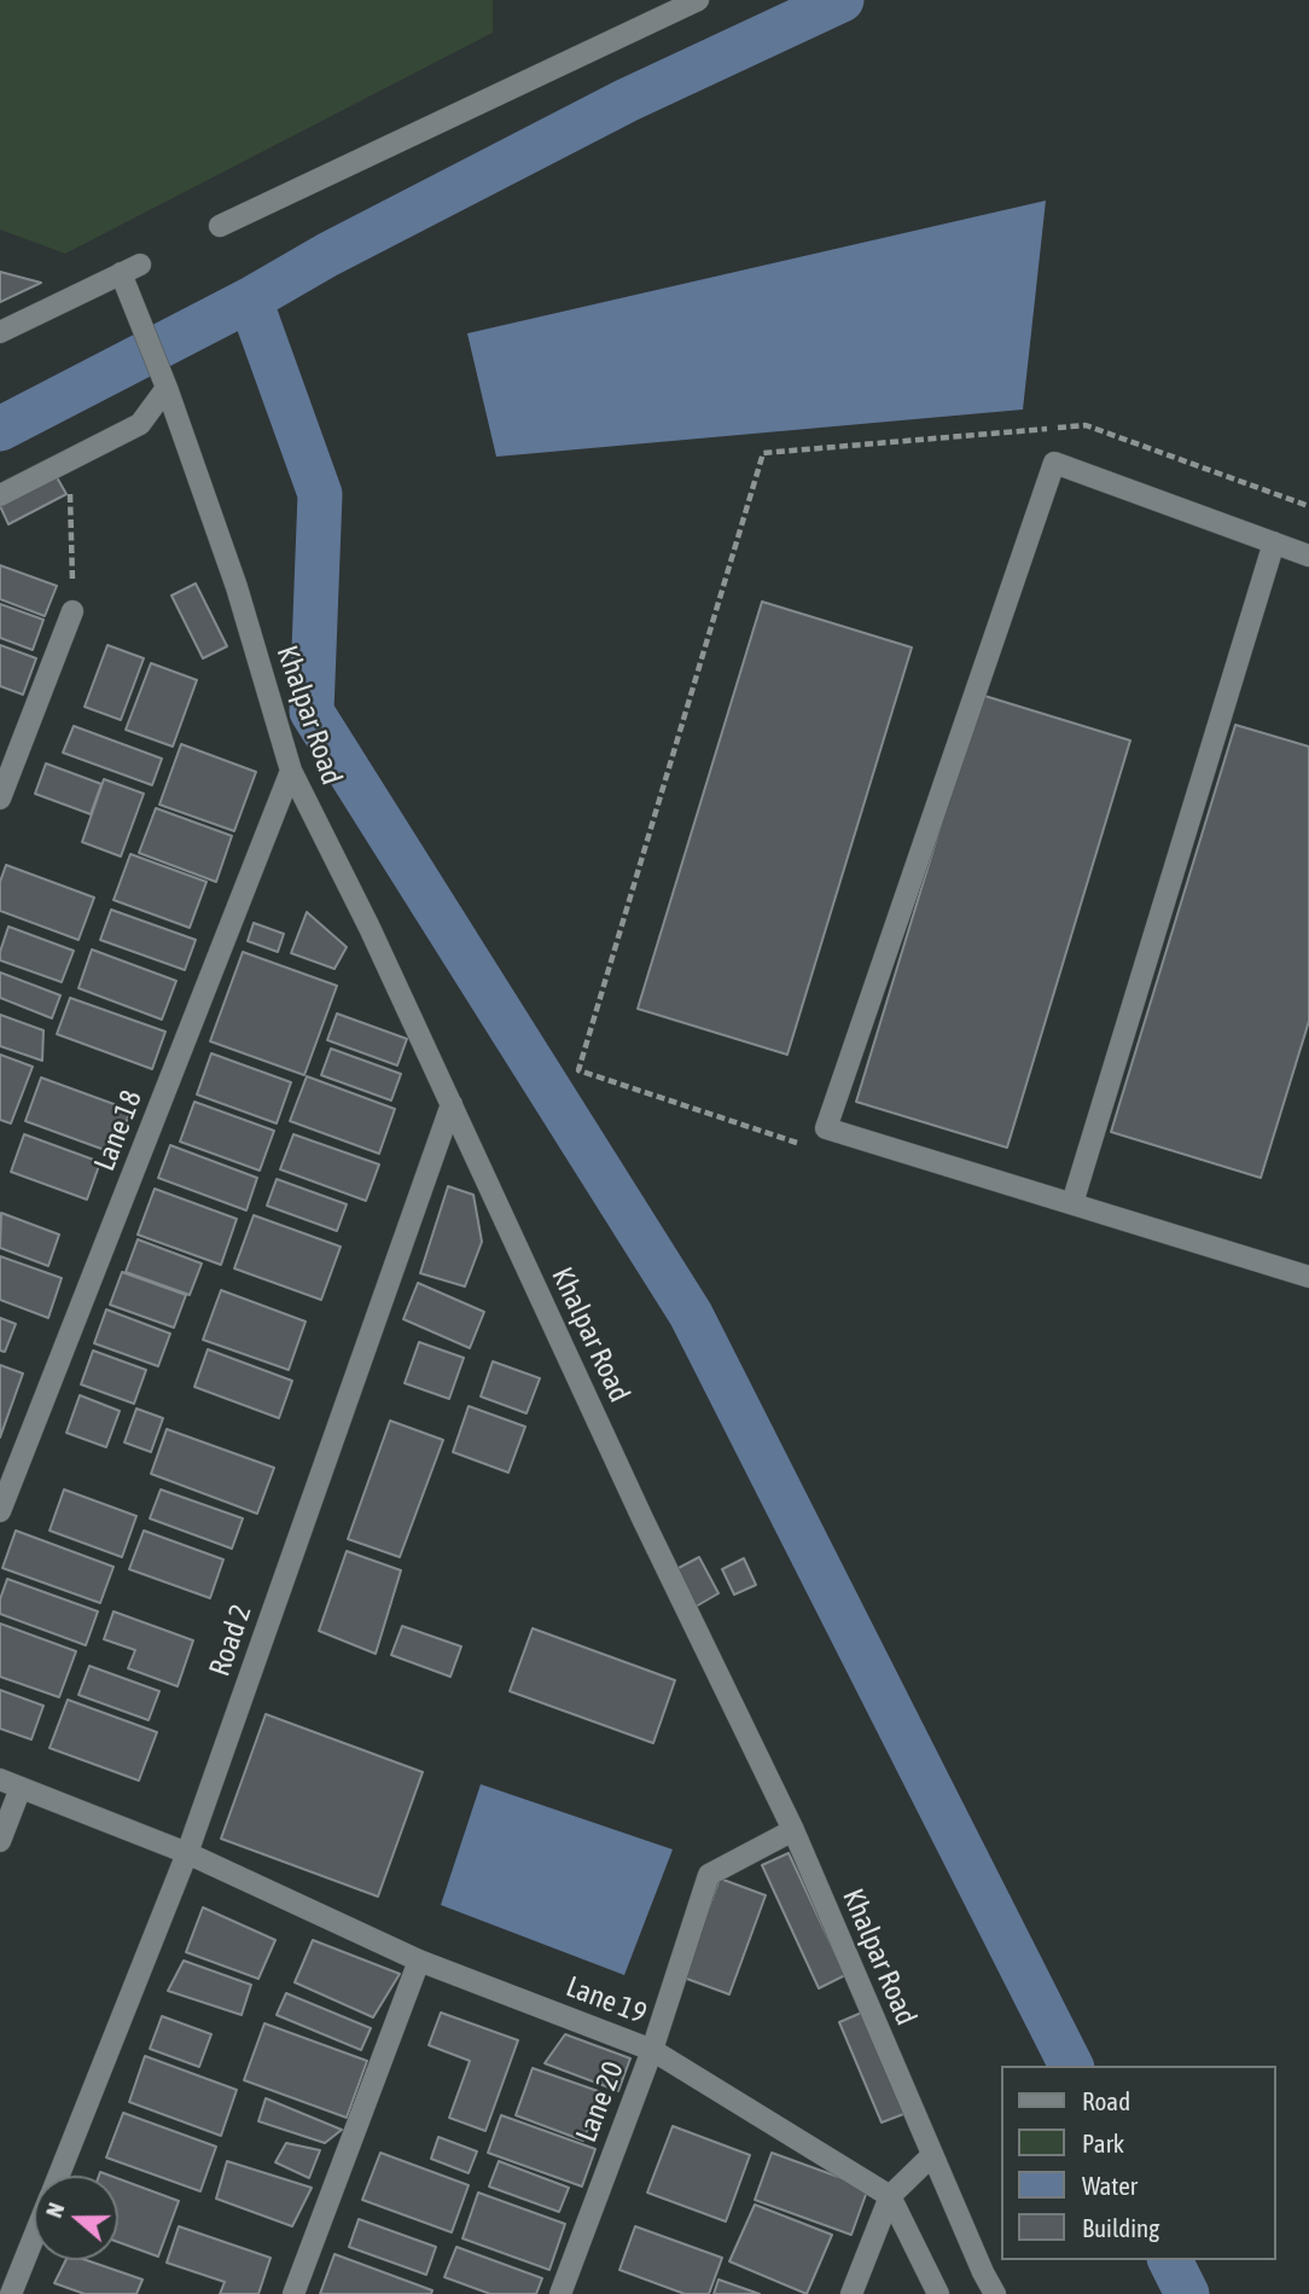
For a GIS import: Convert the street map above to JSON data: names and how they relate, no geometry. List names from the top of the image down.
{
  "streets": {
    "street": [
      "Khalpar Road",
      "Lane 18",
      "Road 2",
      "Lane 19",
      "Lane 20"
    ]
  },
  "crossings": [
    ["Khalpar Road", "Lane 18"],
    ["Khalpar Road", "Road 2"],
    ["Khalpar Road", "Lane 20"],
    ["Road 2", "Lane 19"],
    ["Lane 19", "Lane 20"]
  ],
  "legend": [
    "Road",
    "Park",
    "Water",
    "Building"
  ],
  "north": "left"
}
